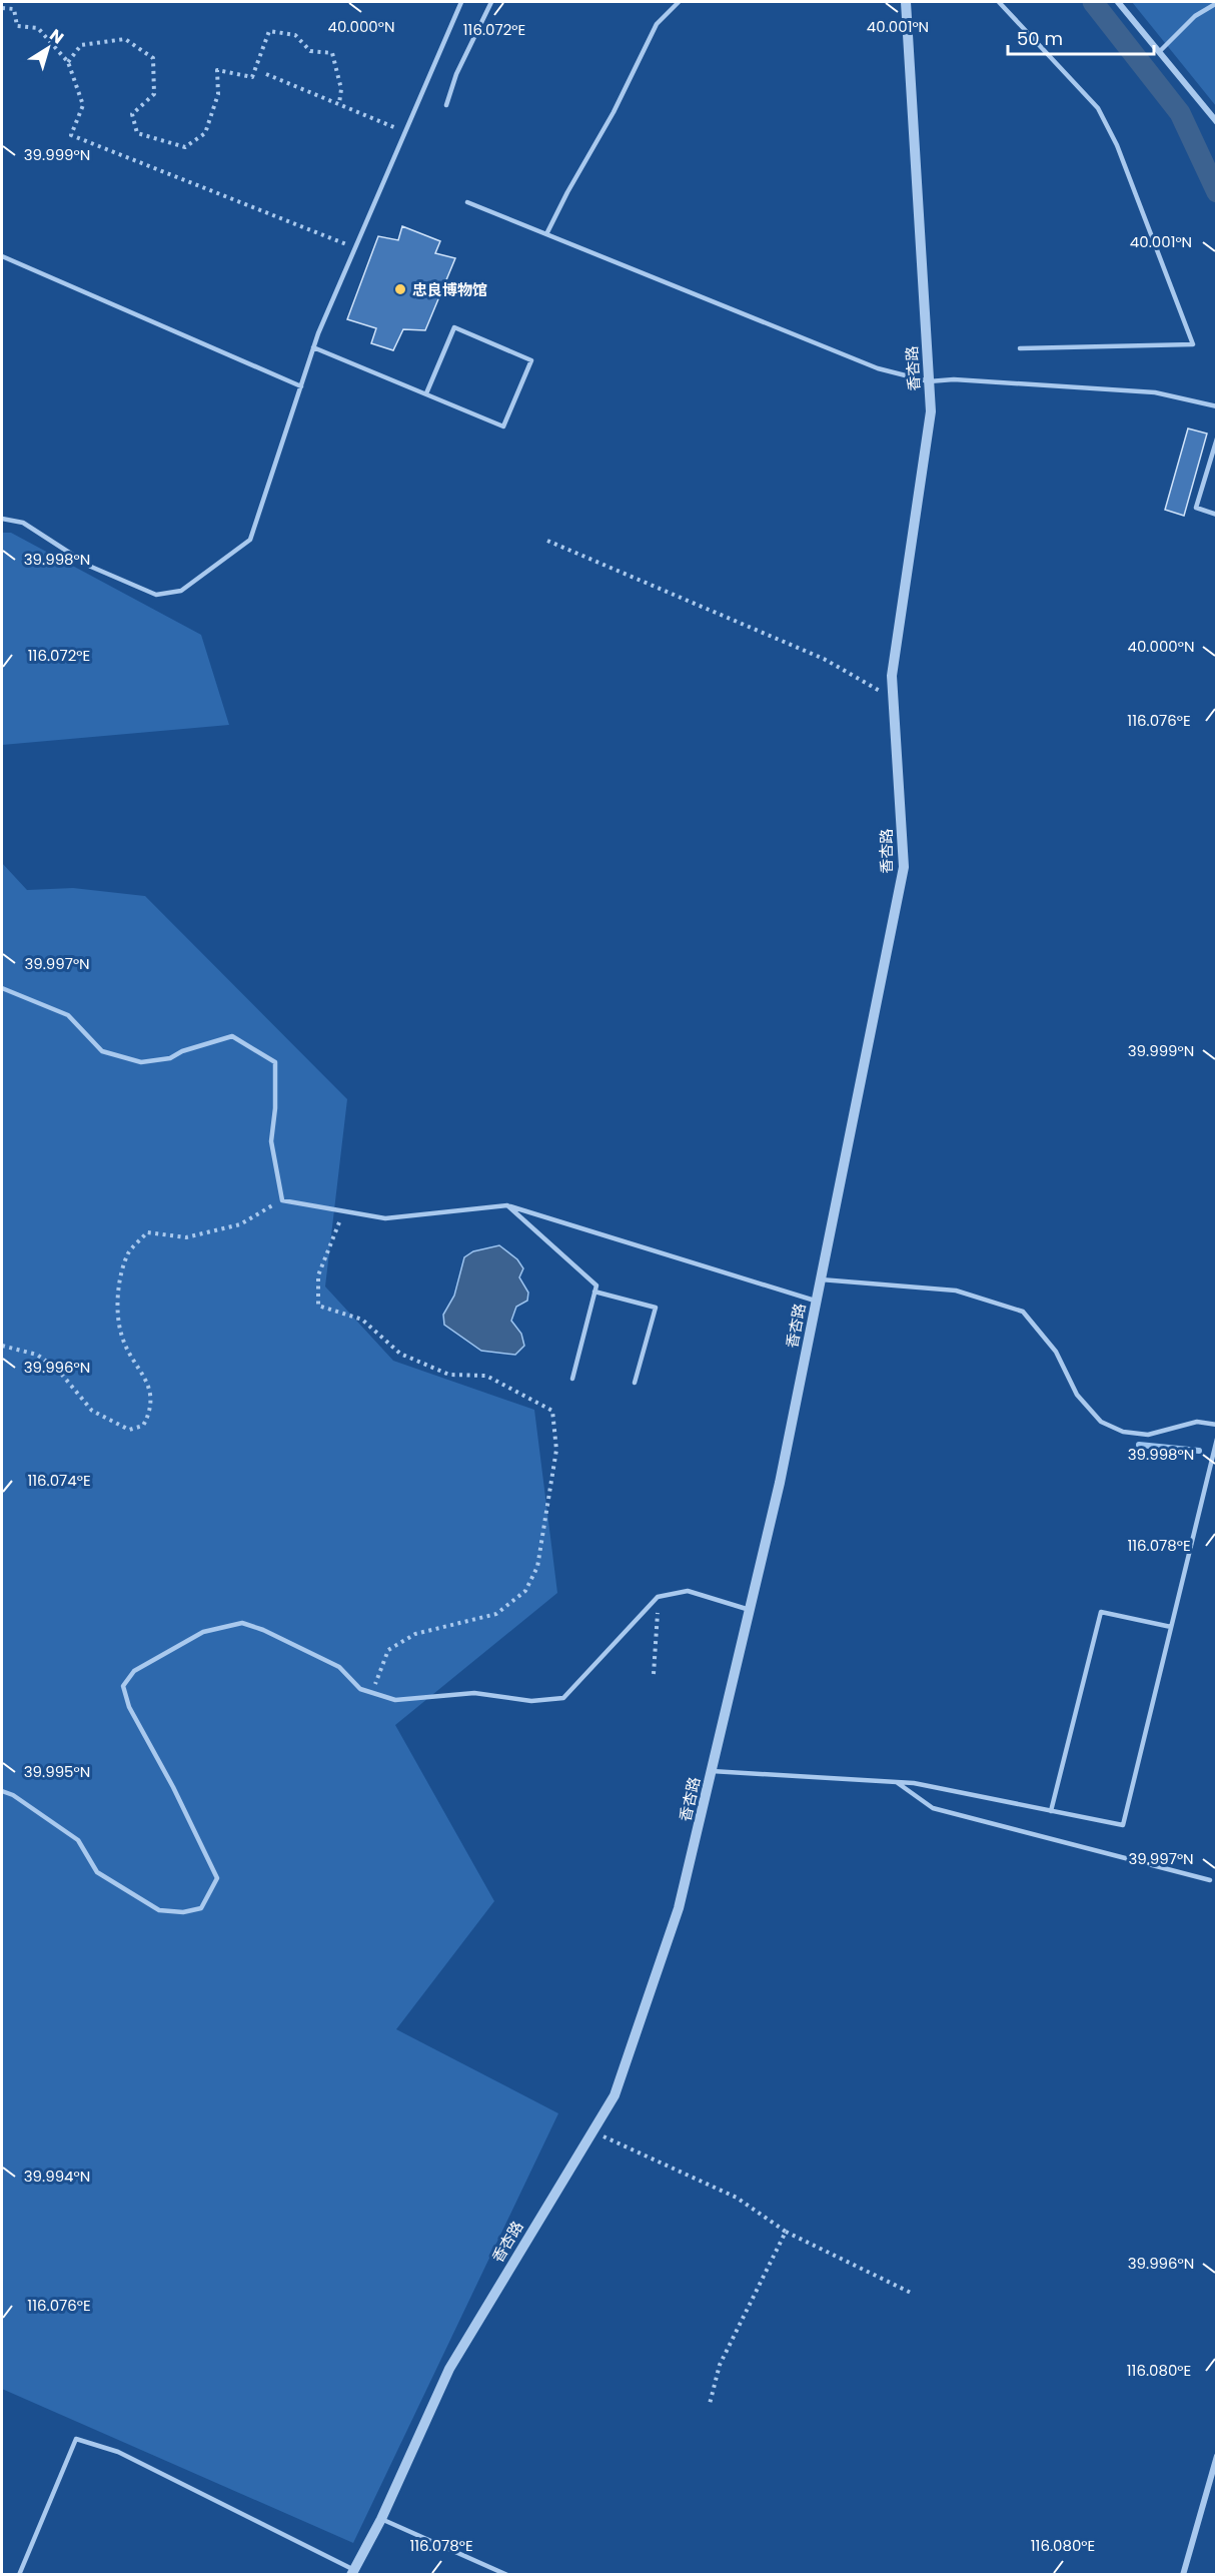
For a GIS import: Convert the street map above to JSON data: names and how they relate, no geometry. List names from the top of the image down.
{
  "streets": {
    "street": ["香杏路"]
  },
  "places": ["忠良博物馆"],
  "scale_bar": "50 m",
  "north": "top right",
  "coordinates": [
    "40.000°N",
    "40.001°N",
    "116.072°E",
    "39.999°N",
    "39.998°N",
    "116.076°E",
    "39.997°N",
    "39.996°N",
    "116.074°E",
    "116.078°E",
    "39.995°N",
    "39.994°N",
    "116.080°E"
  ]
}
